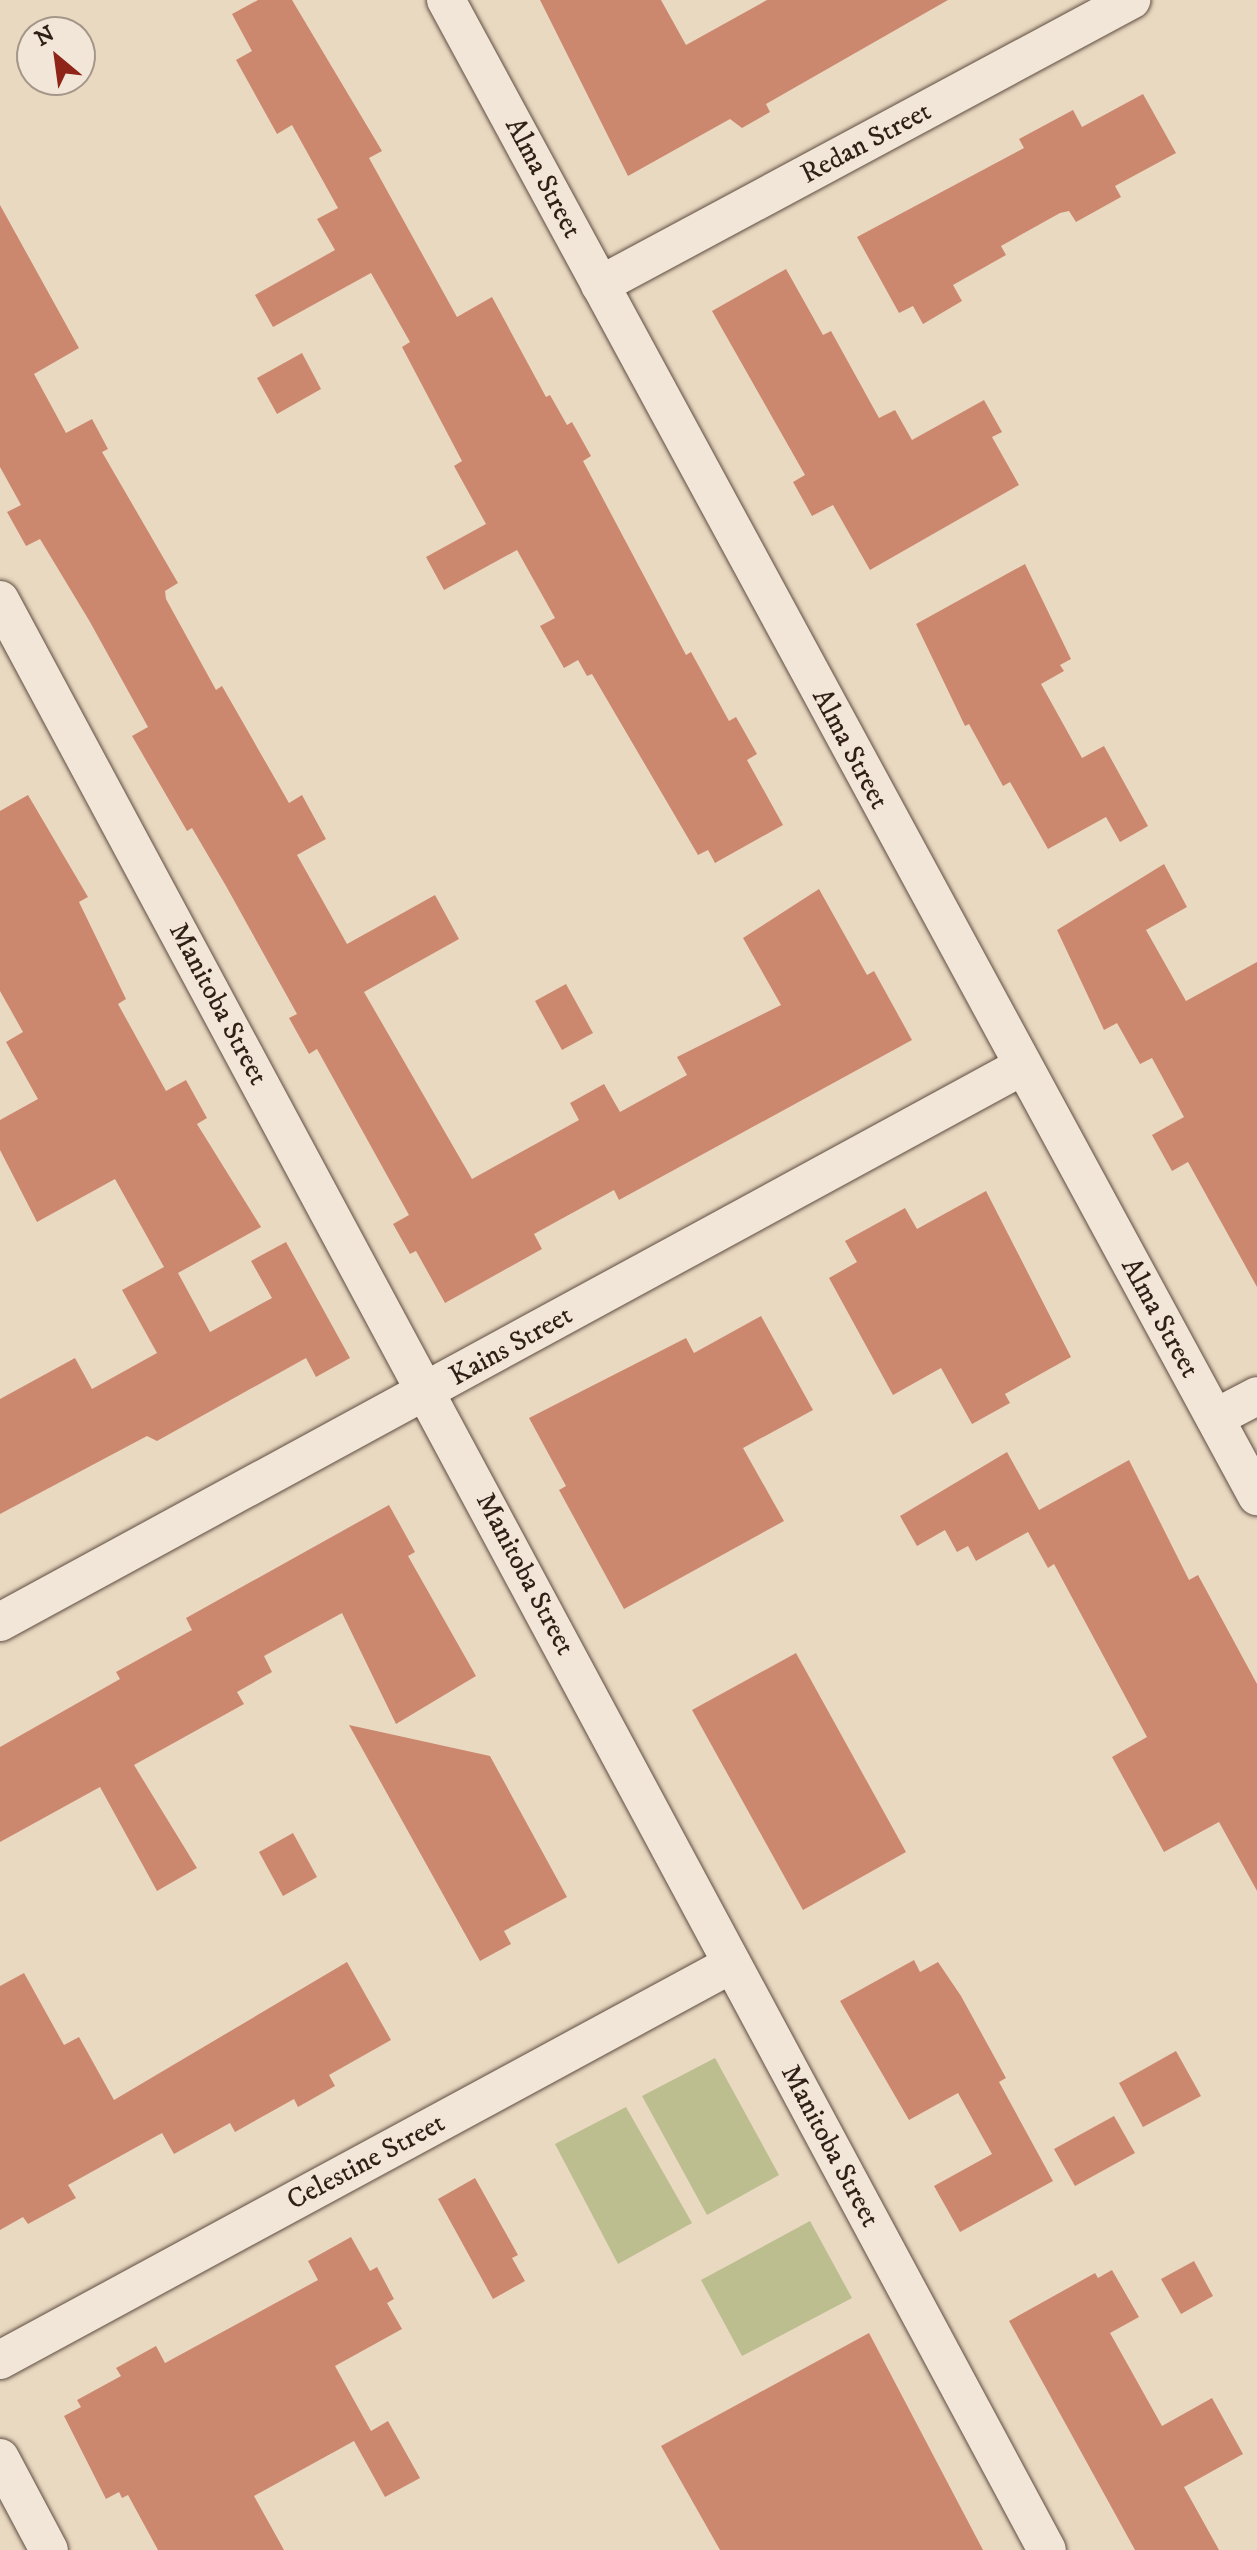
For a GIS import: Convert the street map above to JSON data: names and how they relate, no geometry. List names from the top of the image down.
{
  "streets": {
    "street": [
      "Redan Street",
      "Alma Street",
      "Manitoba Street",
      "Kains Street",
      "Celestine Street"
    ]
  },
  "crossings": [
    ["Redan Street", "Alma Street"],
    ["Alma Street", "Kains Street"],
    ["Manitoba Street", "Kains Street"],
    ["Manitoba Street", "Celestine Street"]
  ],
  "north": "top left"
}
